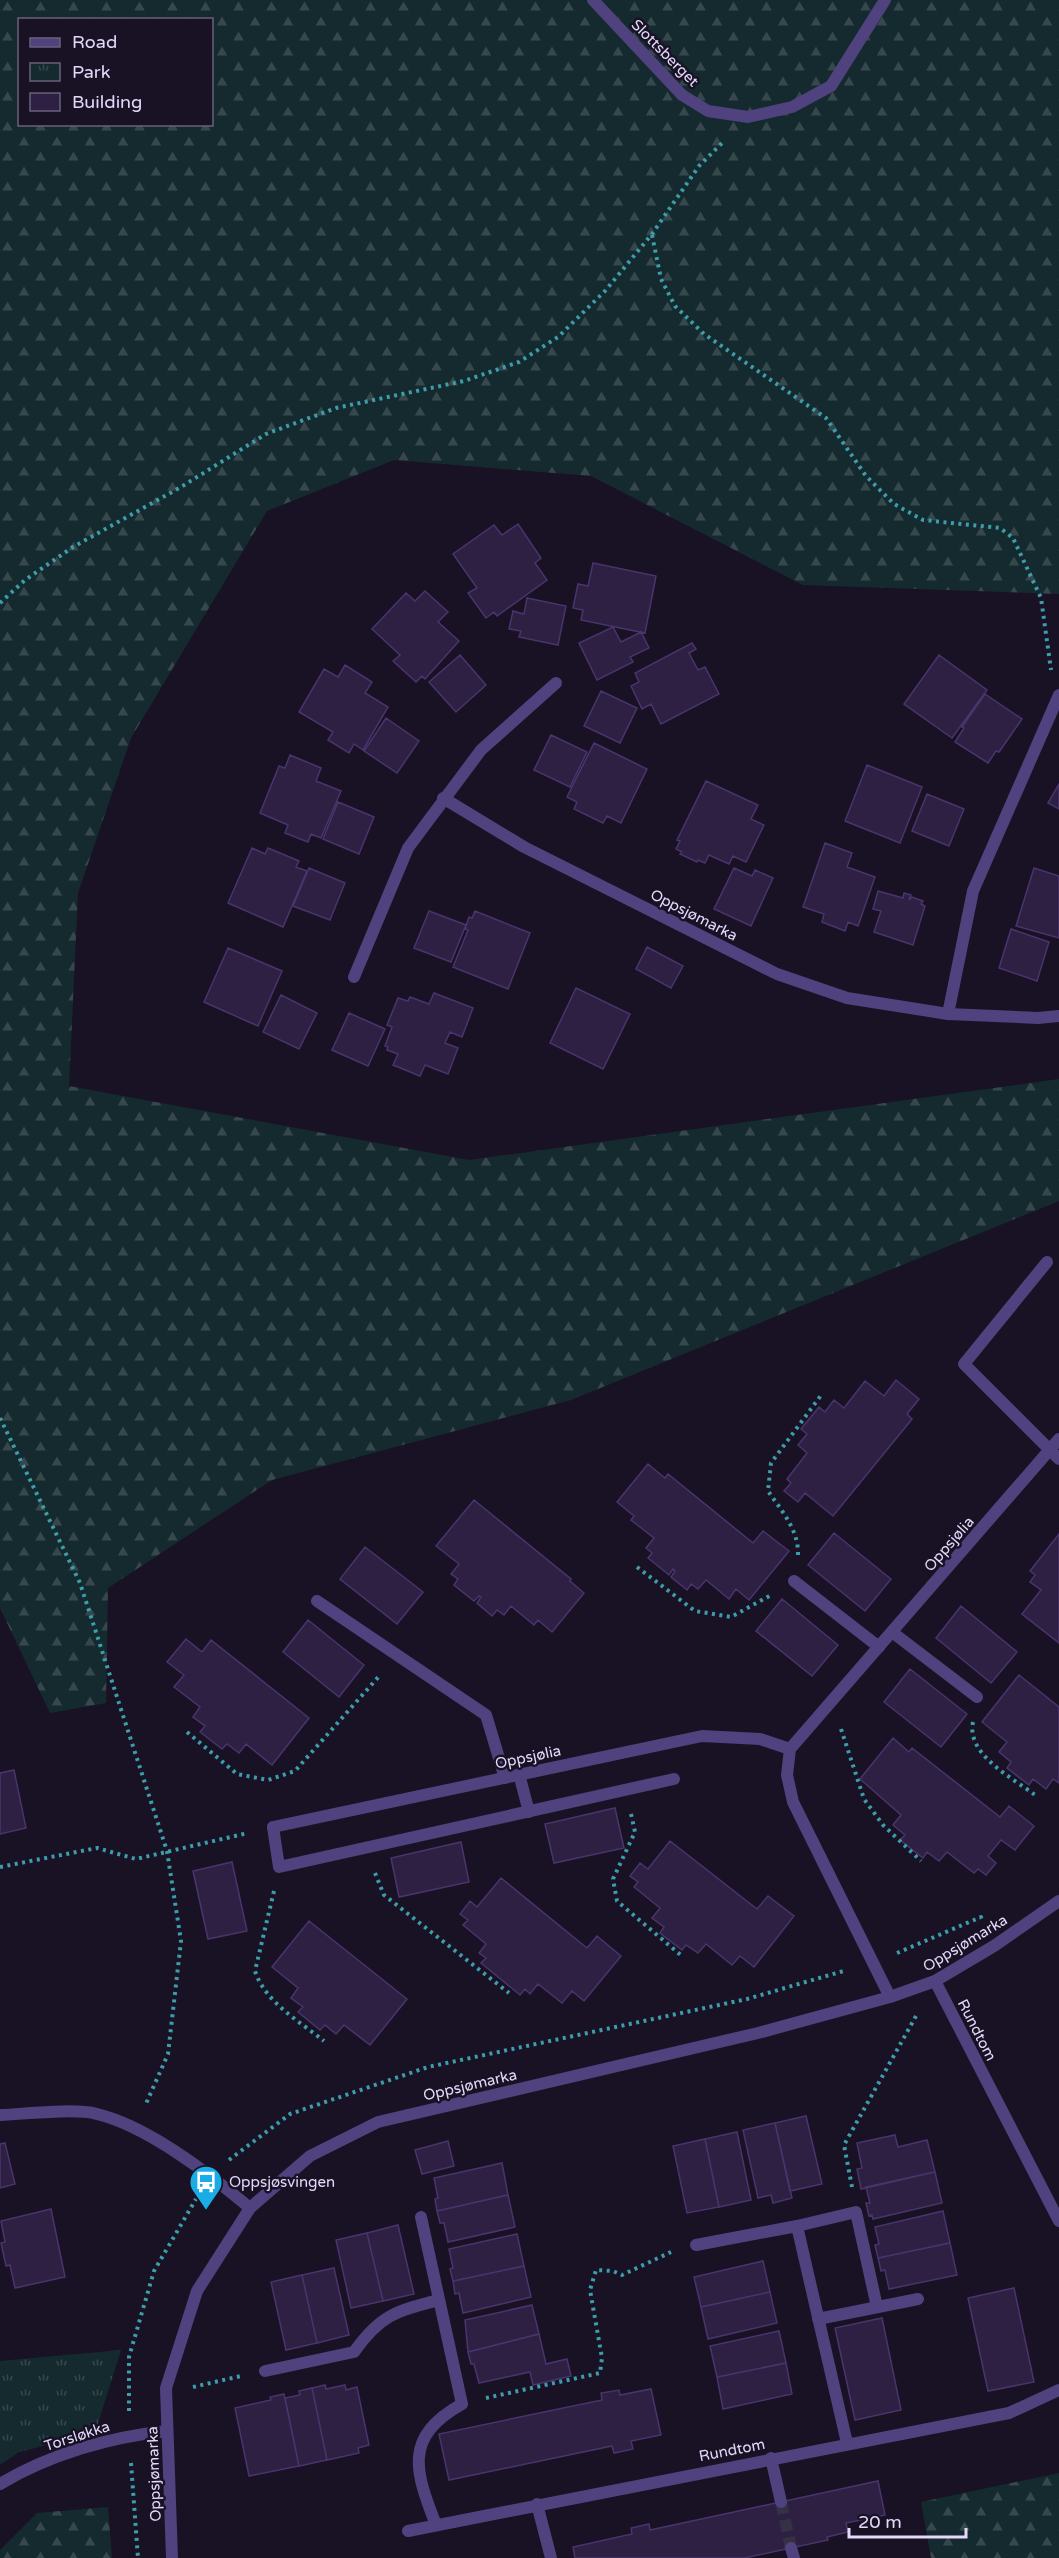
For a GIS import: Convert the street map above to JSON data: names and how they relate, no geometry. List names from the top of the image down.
{
  "streets": {
    "street": [
      "Slottsberget",
      "Oppsjømarka",
      "Oppsjølia",
      "Rundtom",
      "Torsløkka"
    ]
  },
  "crossings": [
    ["Oppsjømarka", "Rundtom"],
    ["Oppsjømarka", "Torsløkka"]
  ],
  "places": {
    "bus stop": ["Oppsjøsvingen"]
  },
  "legend": ["Road", "Park", "Building"],
  "scale_bar": "20 m"
}
